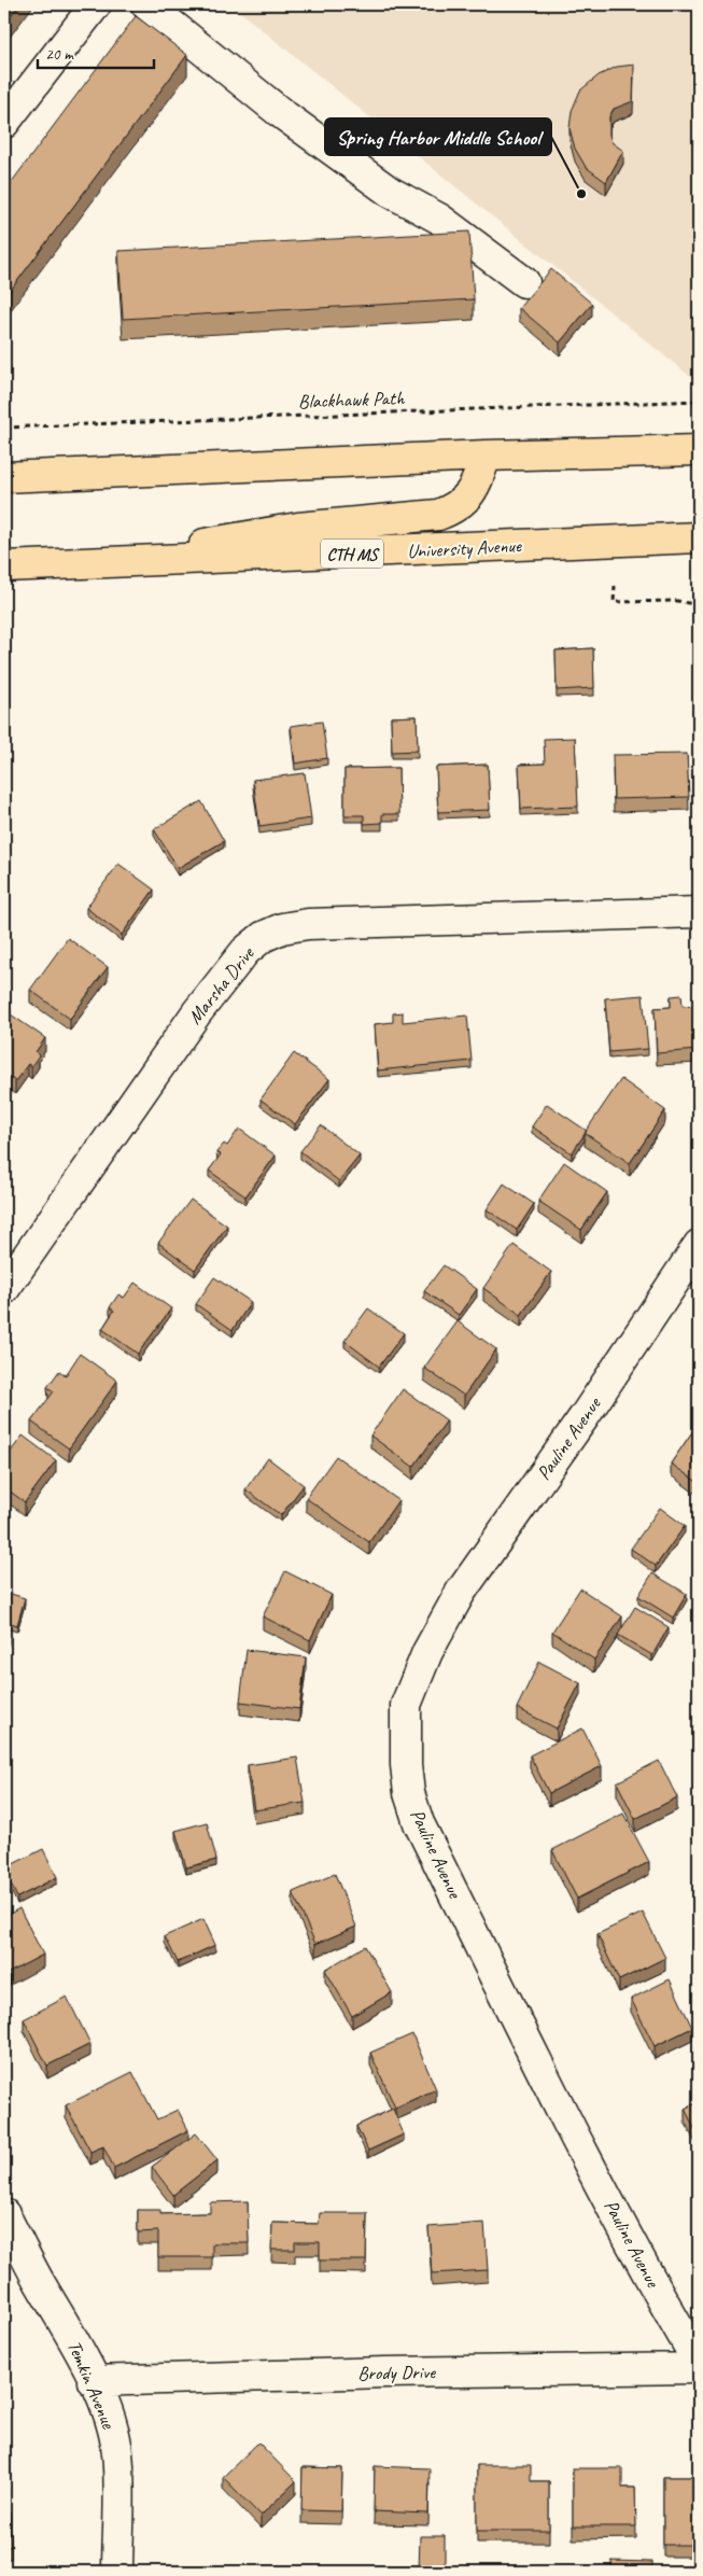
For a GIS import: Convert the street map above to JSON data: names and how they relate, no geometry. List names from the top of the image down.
{
  "streets": {
    "main road": ["University Avenue", "CTH MS"],
    "street": [
      "Marsha Drive",
      "Pauline Avenue",
      "Brody Drive",
      "Temkin Avenue"
    ],
    "path": ["Blackhawk Path"]
  },
  "crossings": [
    ["Brody Drive", "Temkin Avenue"]
  ],
  "places": ["Spring Harbor Middle School"],
  "scale_bar": "20 m"
}
